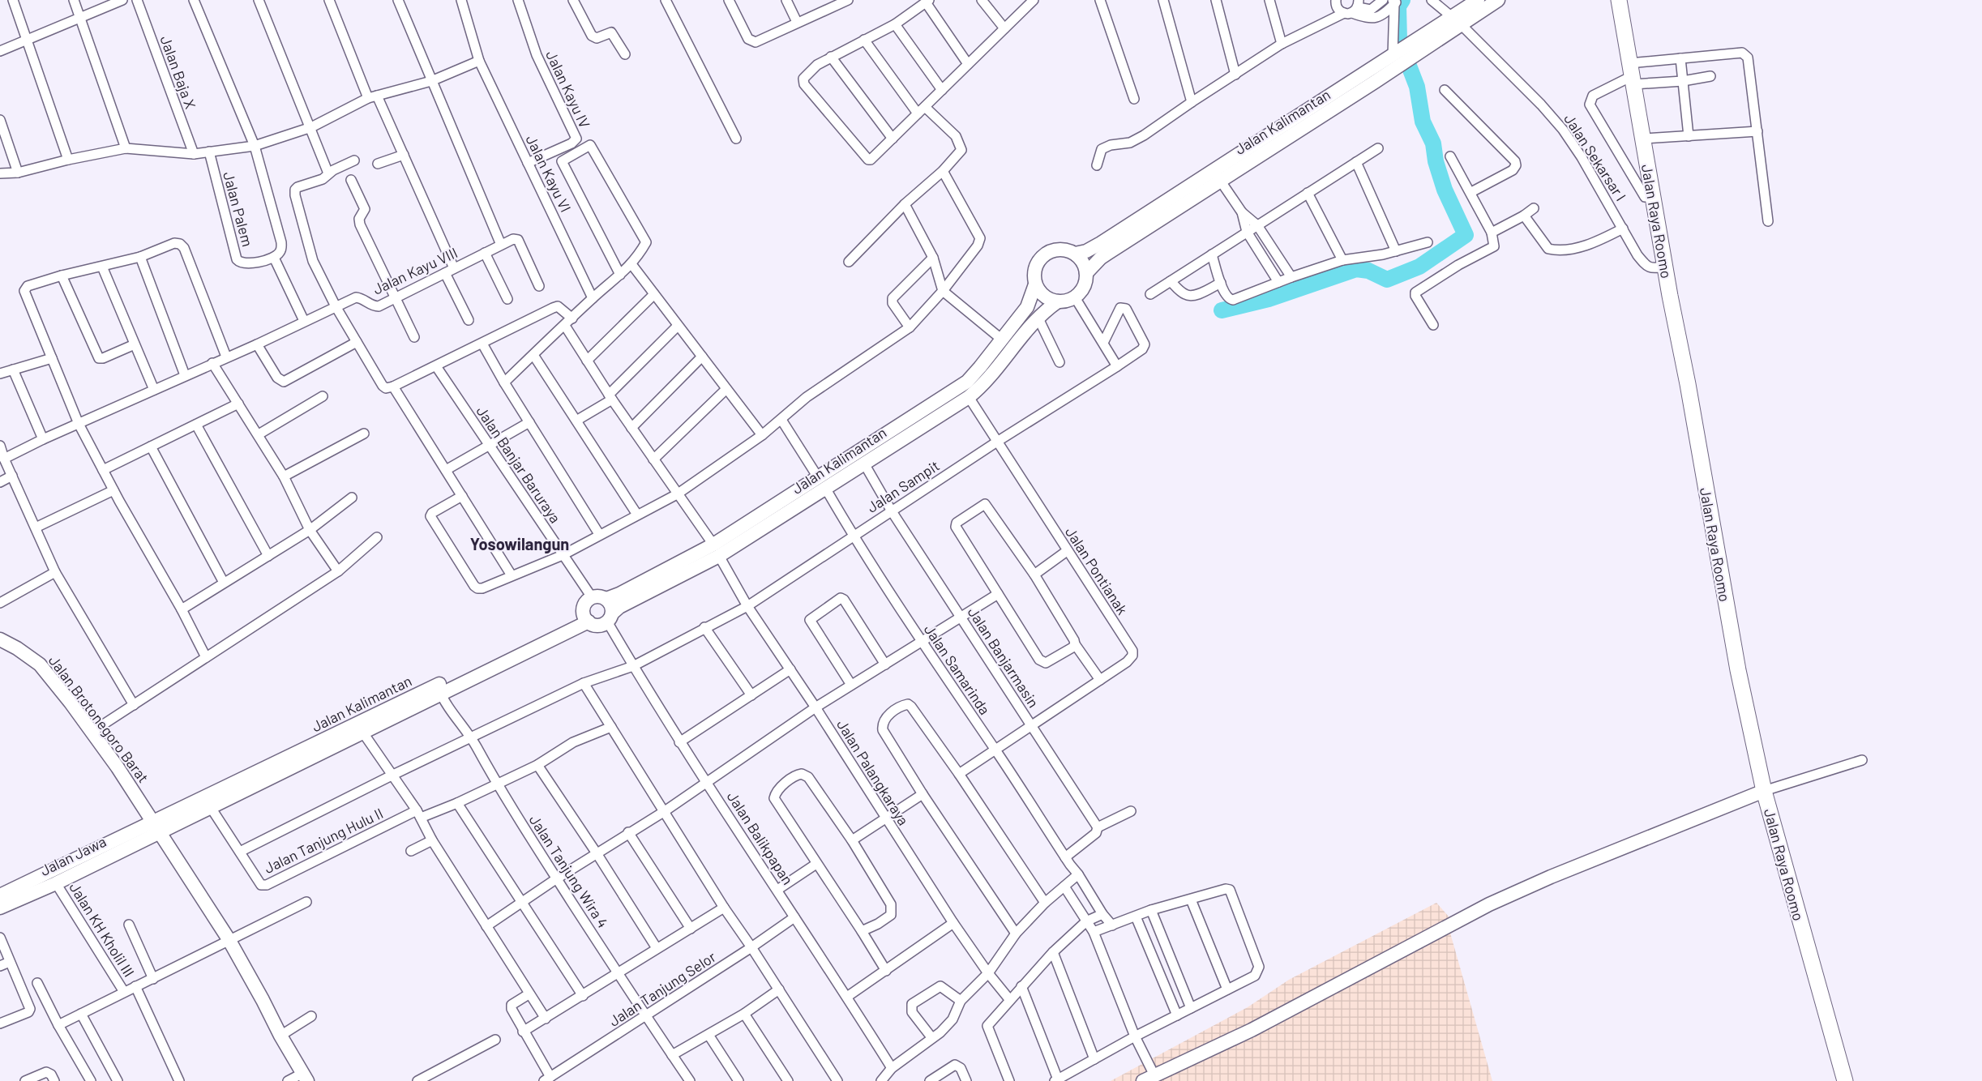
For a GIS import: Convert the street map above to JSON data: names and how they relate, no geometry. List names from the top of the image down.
{
  "streets": {
    "highway": ["Jalan Raya Roomo"],
    "main road": ["Jalan Kalimantan", "Jalan Brotonegoro Barat", "Jalan Jawa"],
    "street": [
      "Jalan Baja X",
      "Jalan Kayu IV",
      "Jalan Sekarsar I",
      "Jalan Kayu VI",
      "Jalan Palem",
      "Jalan Kayu VIII",
      "Jalan Banjar Baruraya",
      "Jalan Sampit",
      "Jalan Pontianak",
      "Jalan Banjarmasin",
      "Jalan Samarinda",
      "Jalan Palangkaraya",
      "Jalan Balikpapan",
      "Jalan Tanjung Hulu II",
      "Jalan Tanjung Wira 4",
      "Jalan KH Kholil III",
      "Jalan Tanjung Selor"
    ]
  },
  "crossings": [
    ["Jalan Kayu IV", "Jalan Kayu VI"],
    ["Jalan Kalimantan", "Jalan Sekarsar I"],
    ["Jalan Kalimantan", "Jalan Banjar Baruraya"],
    ["Jalan Kalimantan", "Jalan Pontianak"],
    ["Jalan Kalimantan", "Jalan Banjarmasin"],
    ["Jalan Kalimantan", "Jalan Samarinda"],
    ["Jalan Kalimantan", "Jalan Brotonegoro Barat"],
    ["Jalan Kalimantan", "Jalan Palangkaraya"],
    ["Jalan Kalimantan", "Jalan Balikpapan"],
    ["Jalan Kalimantan", "Jalan Tanjung Hulu II"],
    ["Jalan Kalimantan", "Jalan Jawa"],
    ["Jalan Kalimantan", "Jalan Tanjung Wira 4"],
    ["Jalan Sekarsar I", "Jalan Raya Roomo"],
    ["Jalan Banjar Baruraya", "Jalan Balikpapan"],
    ["Jalan Sampit", "Jalan Pontianak"],
    ["Jalan Sampit", "Jalan Banjarmasin"],
    ["Jalan Sampit", "Jalan Samarinda"],
    ["Jalan Sampit", "Jalan Palangkaraya"],
    ["Jalan Sampit", "Jalan Balikpapan"],
    ["Jalan Sampit", "Jalan Tanjung Hulu II"],
    ["Jalan Sampit", "Jalan Tanjung Wira 4"],
    ["Jalan Pontianak", "Jalan Banjarmasin"],
    ["Jalan Pontianak", "Jalan Samarinda"],
    ["Jalan Brotonegoro Barat", "Jalan Jawa"],
    ["Jalan Balikpapan", "Jalan Tanjung Selor"],
    ["Jalan Jawa", "Jalan KH Kholil III"],
    ["Jalan Tanjung Wira 4", "Jalan Tanjung Selor"]
  ],
  "districts": ["Yosowilangun"]
}
